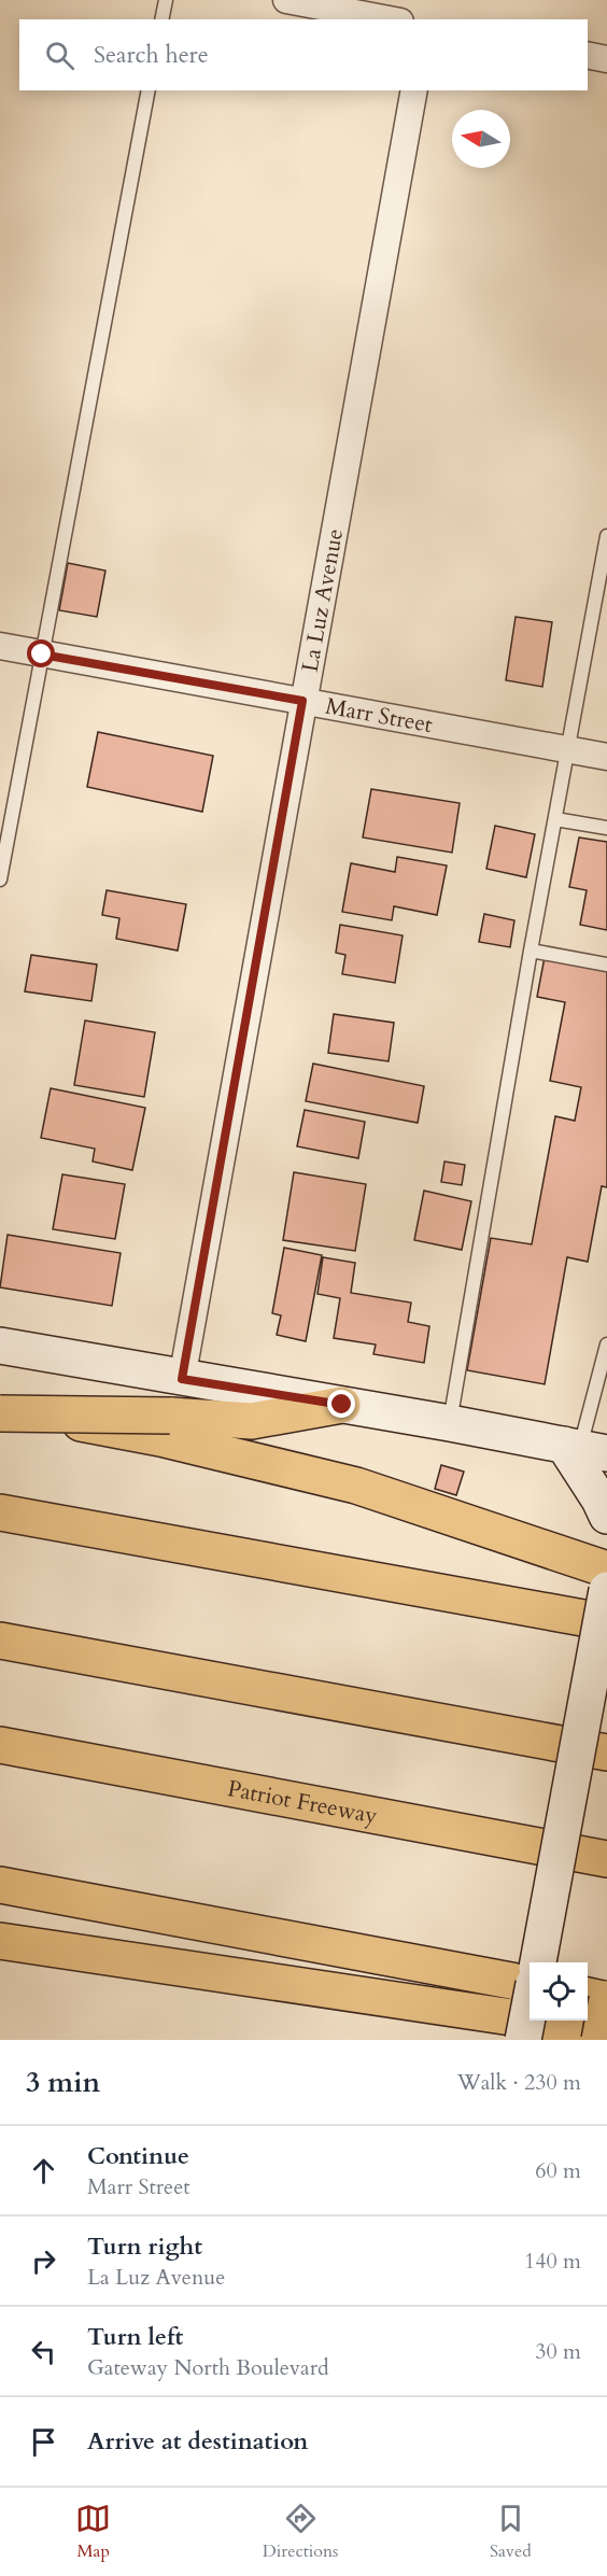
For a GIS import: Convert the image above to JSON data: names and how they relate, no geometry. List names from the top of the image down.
{
  "streets": {
    "main road": ["Patriot Freeway"],
    "street": ["La Luz Avenue", "Marr Street"]
  },
  "crossings": [
    ["La Luz Avenue", "Marr Street"]
  ],
  "north": "left",
  "page": {
    "search": "Search here",
    "heading": ["3 min", "Walk · 230 m"],
    "list": [
      ["Continue", "Marr Street", "60 m"],
      ["Turn right", "La Luz Avenue", "140 m"],
      ["Turn left", "Gateway North Boulevard", "30 m"],
      "Arrive at destination"
    ],
    "nav": ["Map", "Directions", "Saved"]
  }
}
